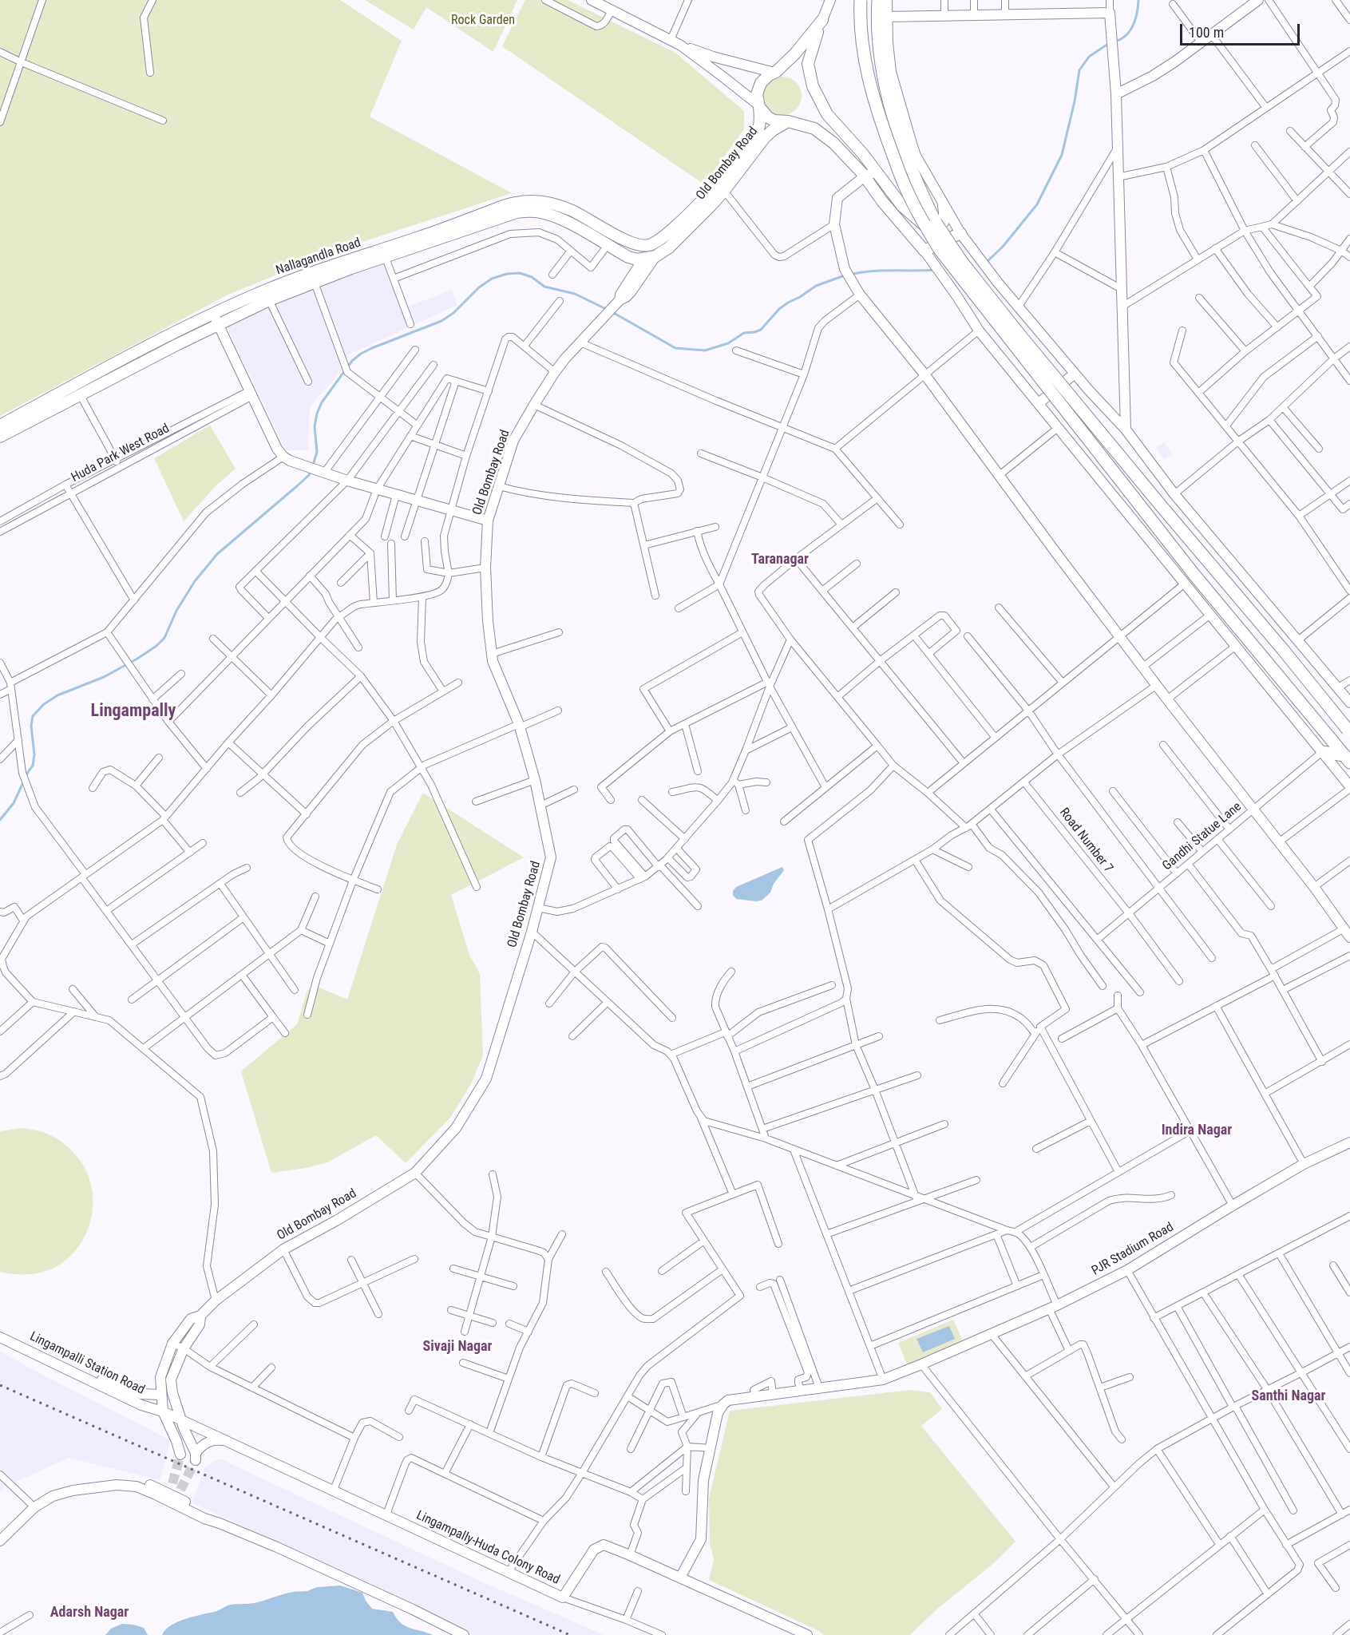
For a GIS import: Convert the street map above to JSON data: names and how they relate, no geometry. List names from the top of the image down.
{
  "streets": {
    "main road": ["Old Bombay Road", "Nallagandla Road"],
    "street": [
      "Huda Park West Road",
      "Gandhi Statue Lane",
      "Road Number 7",
      "PJR Stadium Road",
      "Lingampalli Station Road",
      "Lingampally-Huda Colony Road"
    ]
  },
  "crossings": [
    ["Old Bombay Road", "Nallagandla Road"],
    ["Old Bombay Road", "Lingampalli Station Road"],
    ["Old Bombay Road", "Lingampally-Huda Colony Road"],
    ["Gandhi Statue Lane", "Road Number 7"],
    ["Lingampalli Station Road", "Lingampally-Huda Colony Road"]
  ],
  "districts": [
    "Taranagar",
    "Lingampally",
    "Indira Nagar",
    "Sivaji Nagar",
    "Santhi Nagar",
    "Adarsh Nagar"
  ],
  "parks": ["Rock Garden"],
  "scale_bar": "100 m"
}
